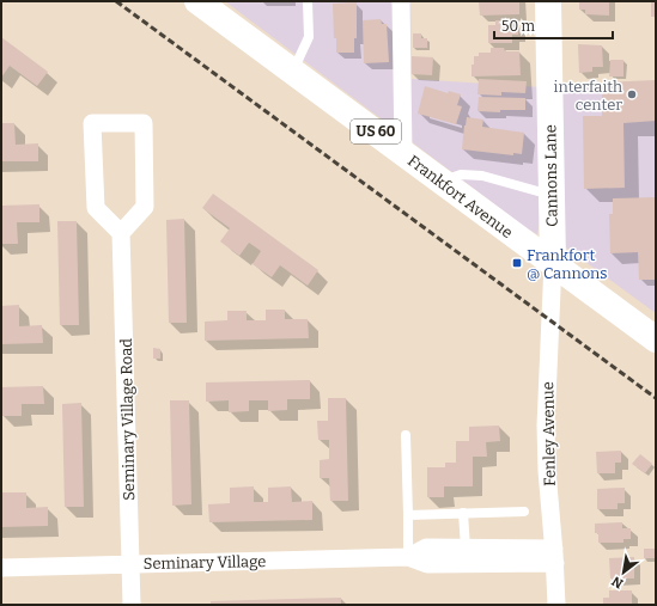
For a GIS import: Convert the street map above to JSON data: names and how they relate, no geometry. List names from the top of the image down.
{
  "streets": {
    "main road": ["US 60", "Cannons Lane", "Frankfort Avenue"],
    "street": ["Seminary Village Road", "Fenley Avenue", "Seminary Village"]
  },
  "crossings": [
    ["Cannons Lane", "Frankfort Avenue"],
    ["Cannons Lane", "Fenley Avenue"],
    ["Frankfort Avenue", "Fenley Avenue"],
    ["Seminary Village Road", "Seminary Village"],
    ["Fenley Avenue", "Seminary Village"]
  ],
  "places": {
    "other": ["interfaith center"],
    "transit": ["Frankfort @ Cannons"]
  },
  "scale_bar": "50 m",
  "north": "bottom left"
}
